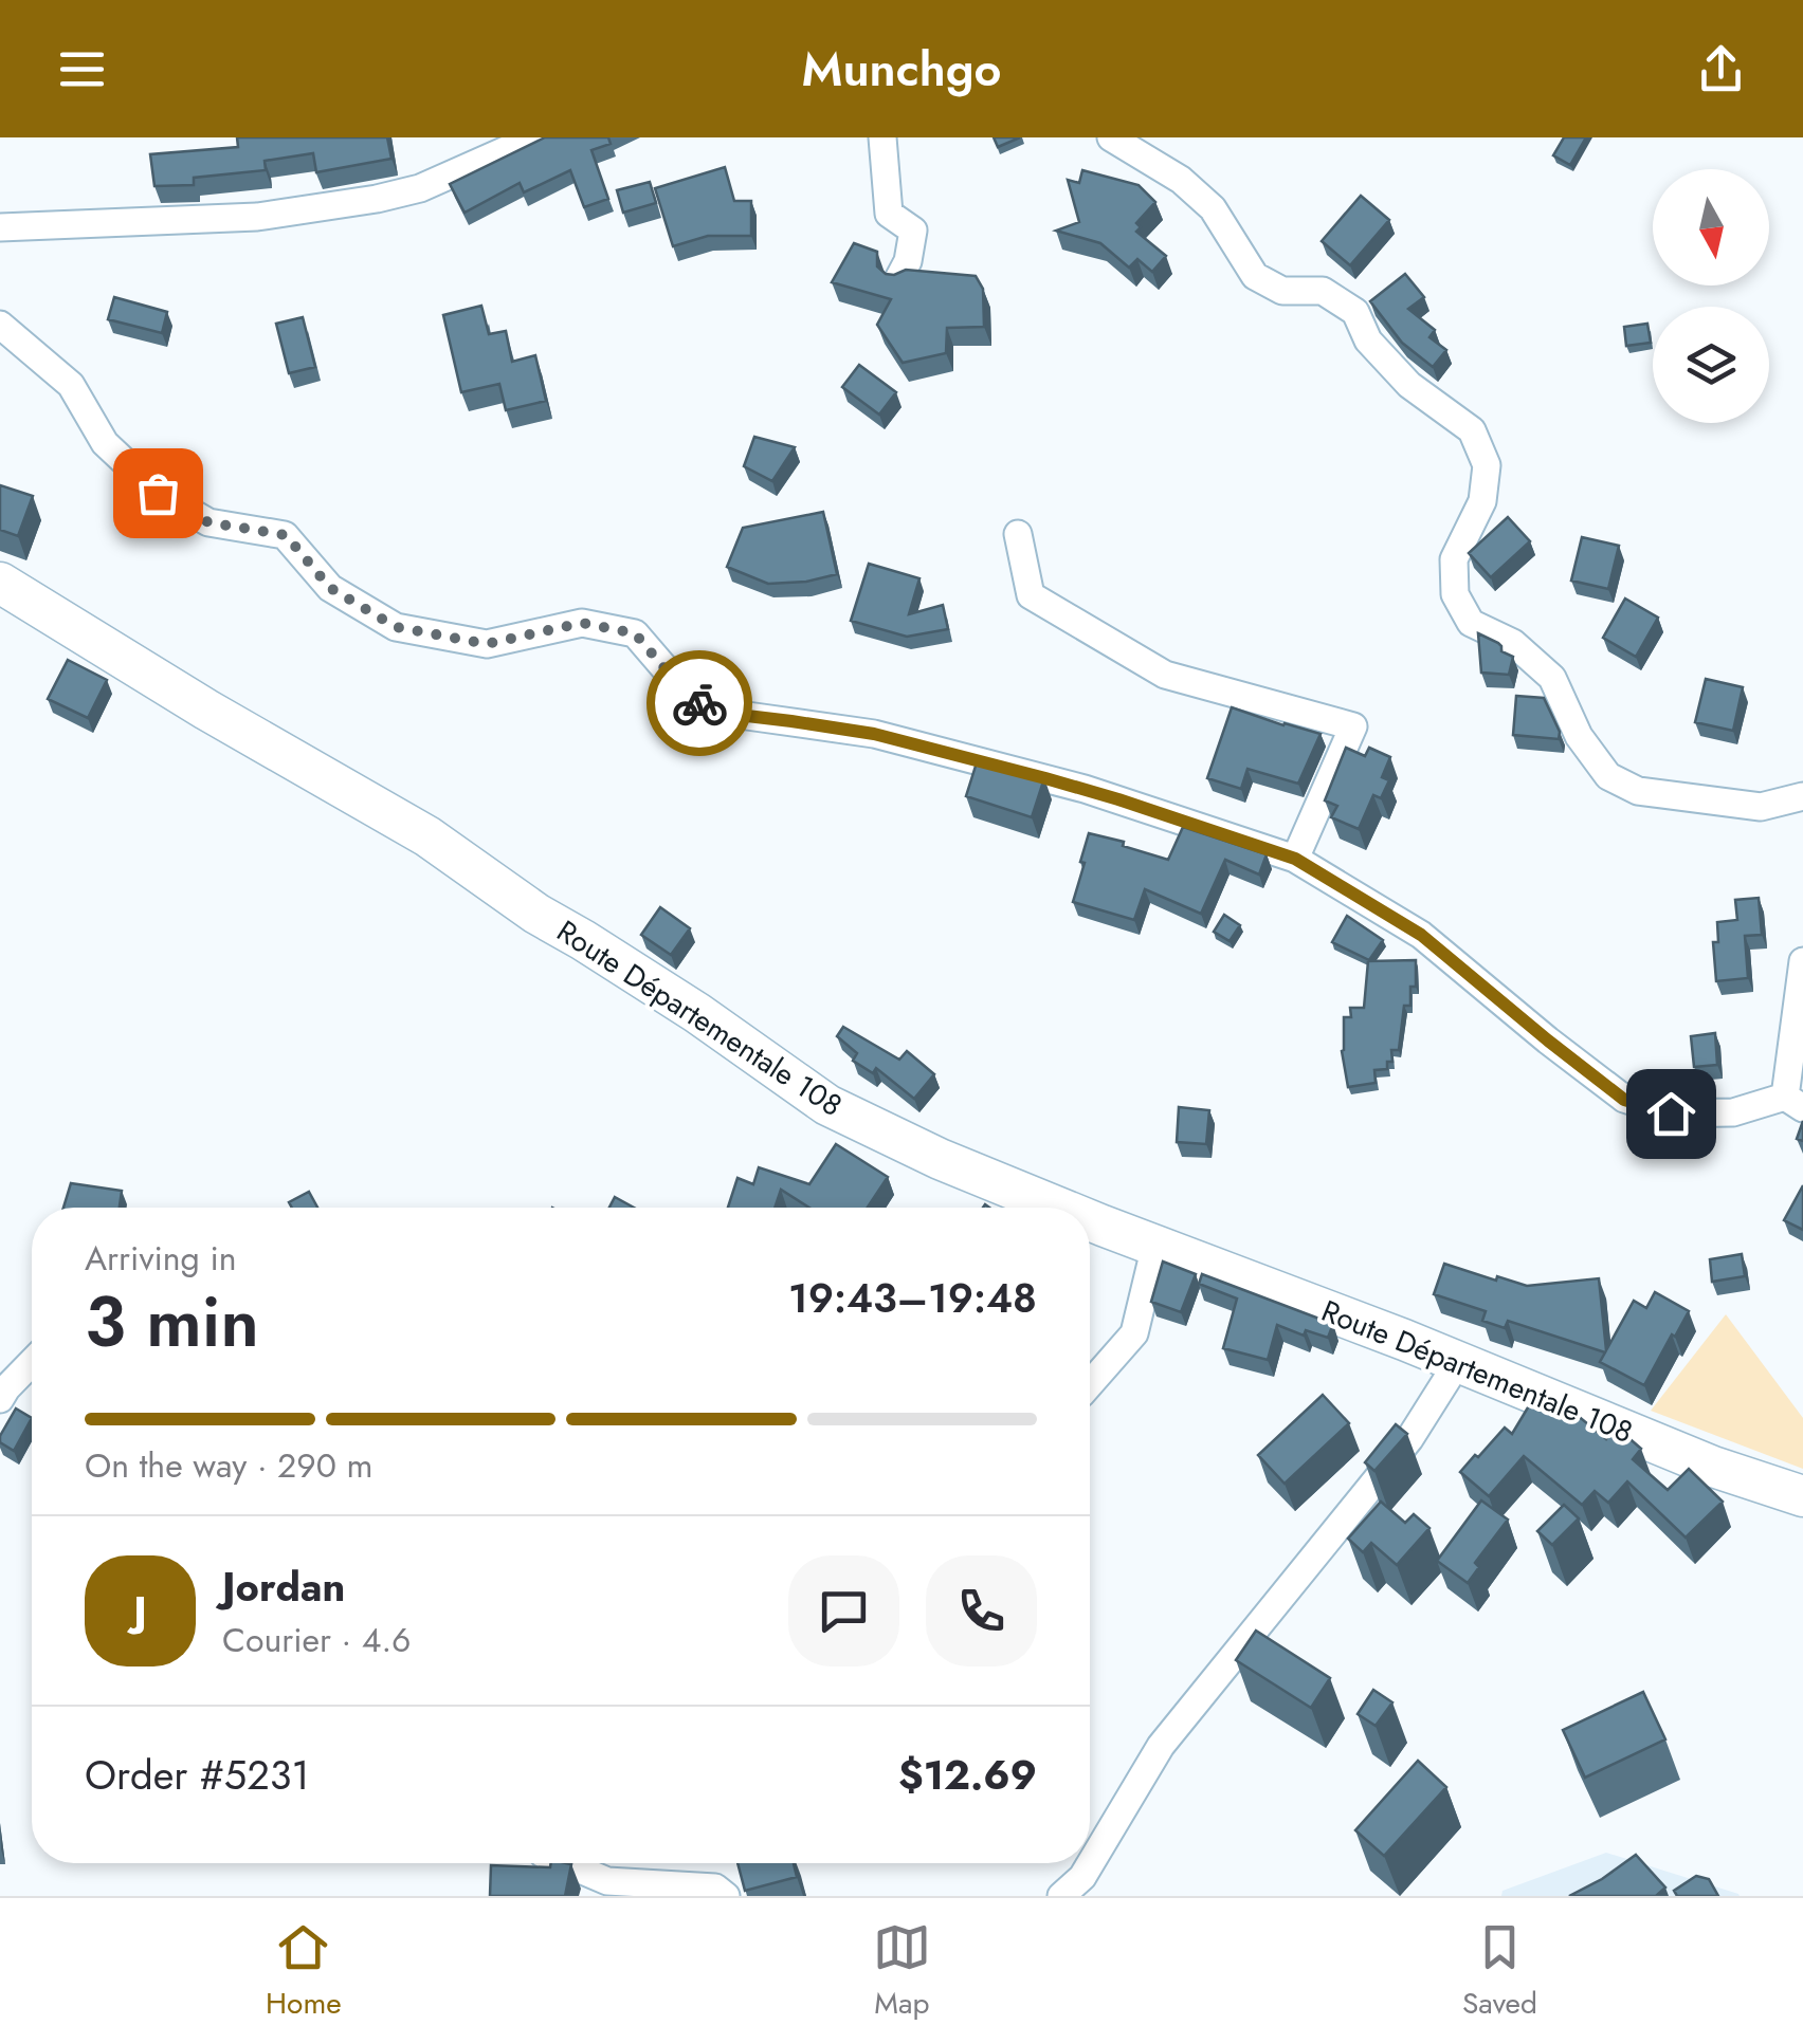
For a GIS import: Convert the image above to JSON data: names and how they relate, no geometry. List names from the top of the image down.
{
  "streets": {
    "main road": ["Route Départementale 108"]
  },
  "north": "bottom",
  "page": {
    "header": "Munchgo",
    "heading": ["3 min", "Arriving in", "19:43–19:48"],
    "panel": [
      "Jordan",
      "Courier · 4.6",
      "Order #5231",
      "$12.69"
    ],
    "bar": "On the way · 290 m",
    "round": "J",
    "tabs": ["Home", "Map", "Saved"]
  }
}
